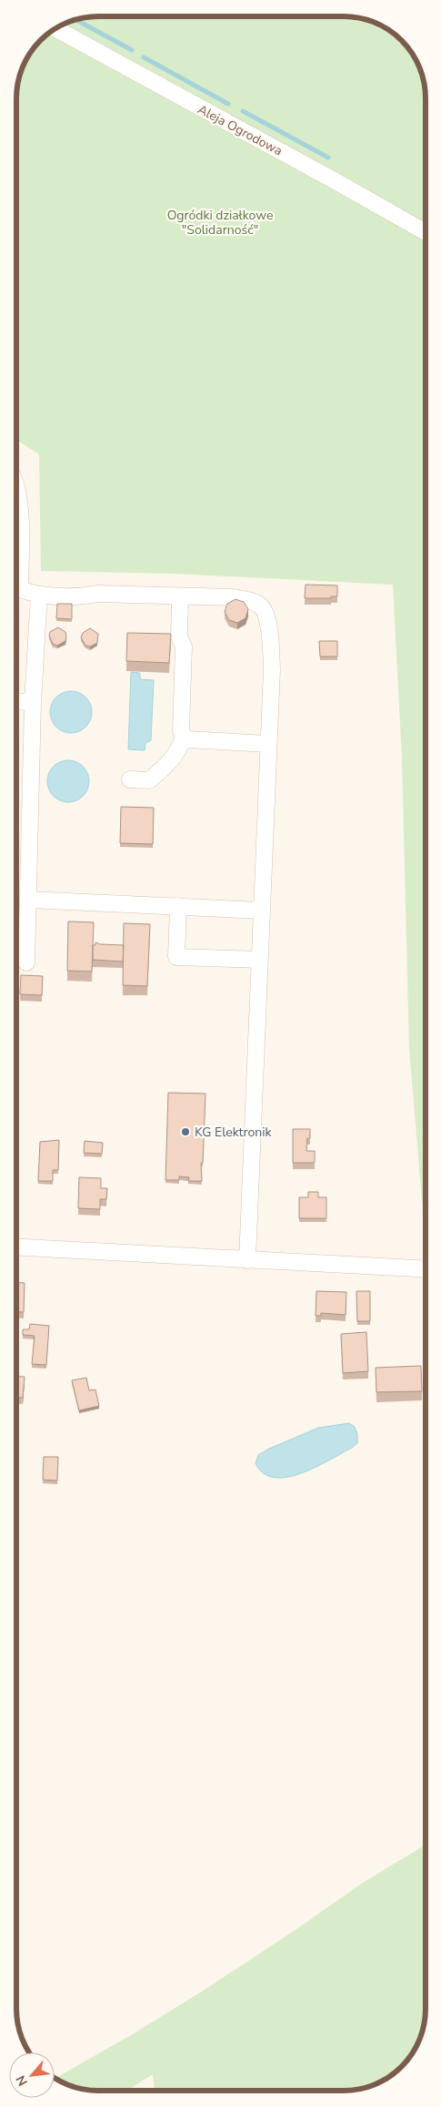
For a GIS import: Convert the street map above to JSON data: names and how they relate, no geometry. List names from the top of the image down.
{
  "streets": {
    "street": ["Aleja Ogrodowa"]
  },
  "parks": ["Ogródki działkowe \"Solidarność\""],
  "places": ["KG Elektronik"],
  "north": "bottom left"
}
